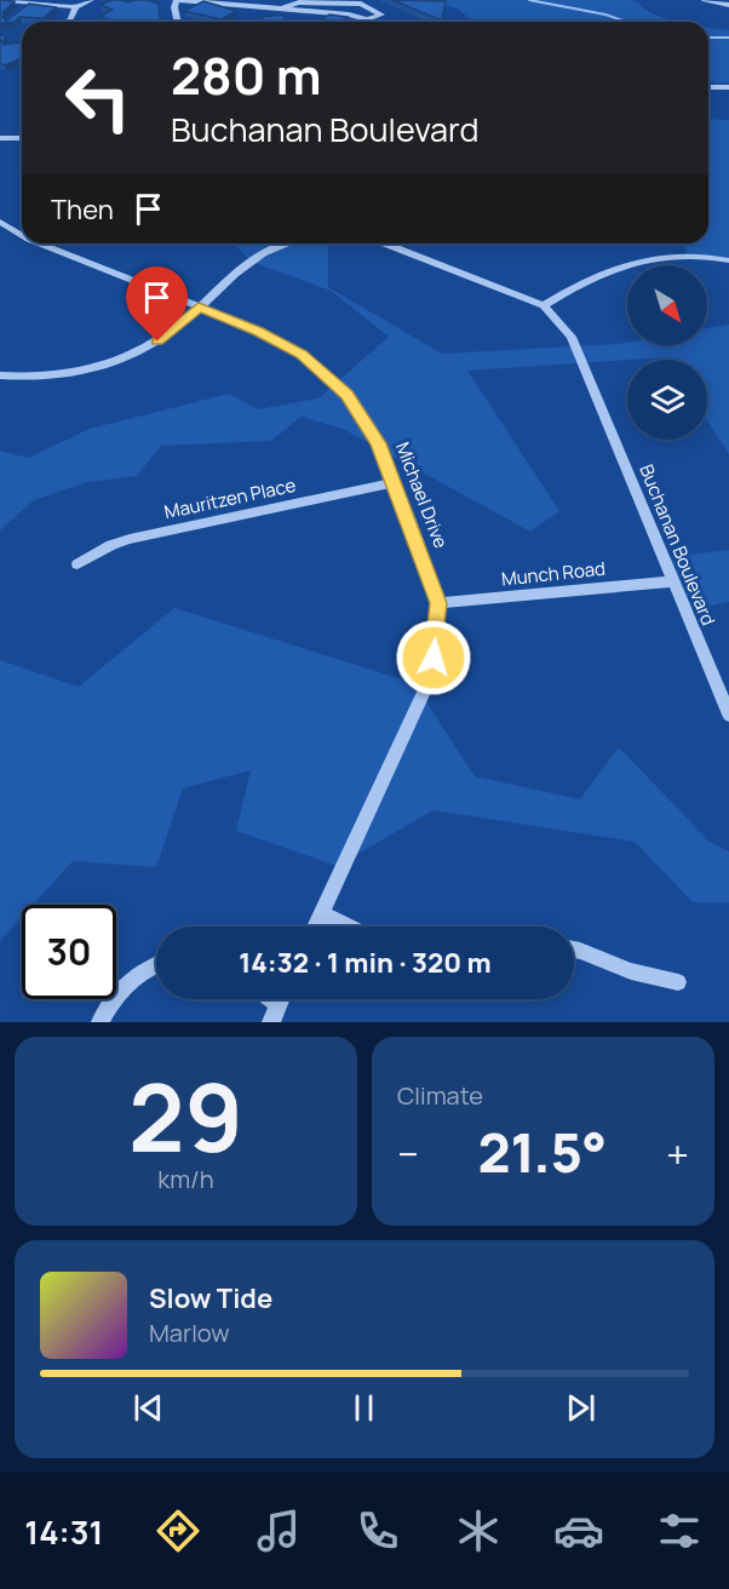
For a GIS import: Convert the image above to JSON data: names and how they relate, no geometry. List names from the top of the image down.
{
  "streets": {
    "street": [
      "Michael Drive",
      "Mauritzen Place",
      "Buchanan Boulevard",
      "Munch Road"
    ]
  },
  "crossings": [
    ["Michael Drive", "Mauritzen Place"],
    ["Michael Drive", "Munch Road"],
    ["Buchanan Boulevard", "Munch Road"]
  ],
  "north": "bottom right",
  "page": {
    "turn": ["280 m", "Buchanan Boulevard"],
    "then": "Then",
    "limit": "30",
    "trip": "14:32 · 1 min · 320 m",
    "tile": [
      ["29", "km/h"],
      "Climate"
    ],
    "heat": ["−", "21.5°", "+"],
    "song": ["Slow Tide", "Marlow"],
    "tabs": "14:31"
  }
}
